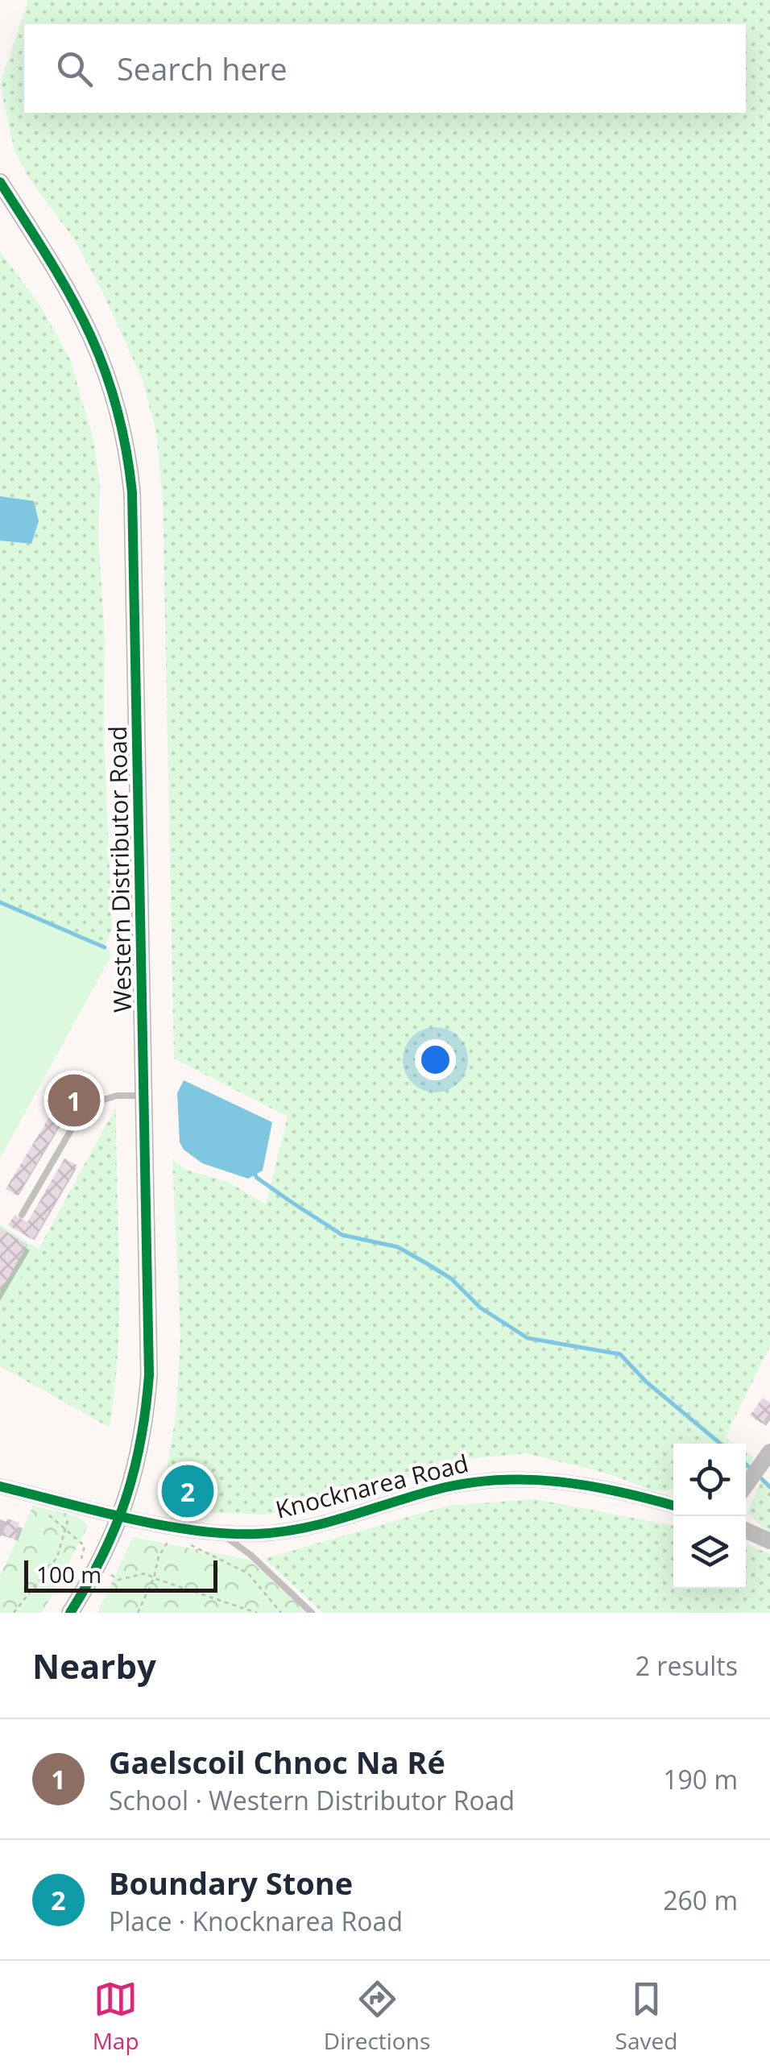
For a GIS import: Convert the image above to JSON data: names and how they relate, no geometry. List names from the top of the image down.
{
  "streets": {
    "main road": ["Western Distributor Road"],
    "street": ["Knocknarea Road"]
  },
  "crossings": [
    ["Western Distributor Road", "Knocknarea Road"]
  ],
  "scale_bar": "100 m",
  "page": {
    "search": "Search here",
    "pins": ["1", "2"],
    "scale": "100 m",
    "heading": ["Nearby", "2 results"],
    "list": [
      {
        "mark": "1",
        "name": "Gaelscoil Chnoc Na Ré",
        "note": "School · Western Distributor Road",
        "value": "190 m"
      },
      {
        "mark": "2",
        "name": "Boundary Stone",
        "note": "Place · Knocknarea Road",
        "value": "260 m"
      }
    ],
    "nav": ["Map", "Directions", "Saved"]
  }
}
